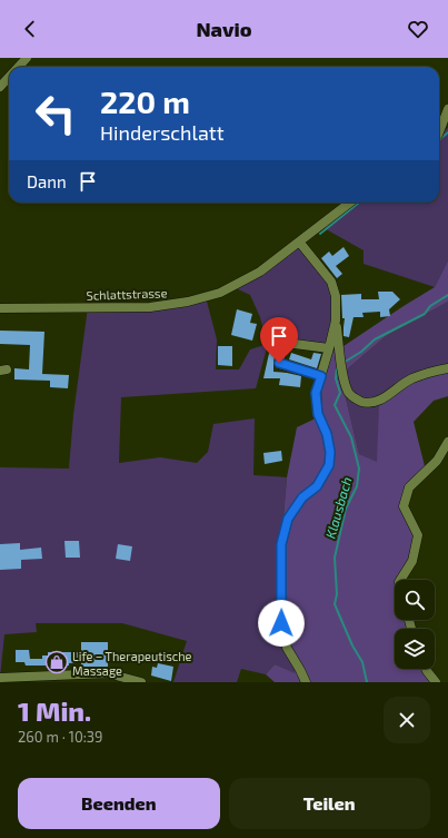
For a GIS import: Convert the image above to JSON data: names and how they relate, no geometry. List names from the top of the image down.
{
  "streets": {
    "street": ["Schlattstrasse"]
  },
  "water": ["Klausbach"],
  "places": {
    "shop": ["Life – Therapeutische Massage"]
  },
  "page": {
    "header": "Navio",
    "turn": ["220 m", "Hinderschlatt"],
    "then": "Dann",
    "heading": ["1 Min.", "260 m · 10:39"],
    "buttons": ["Beenden", "Teilen"]
  }
}
